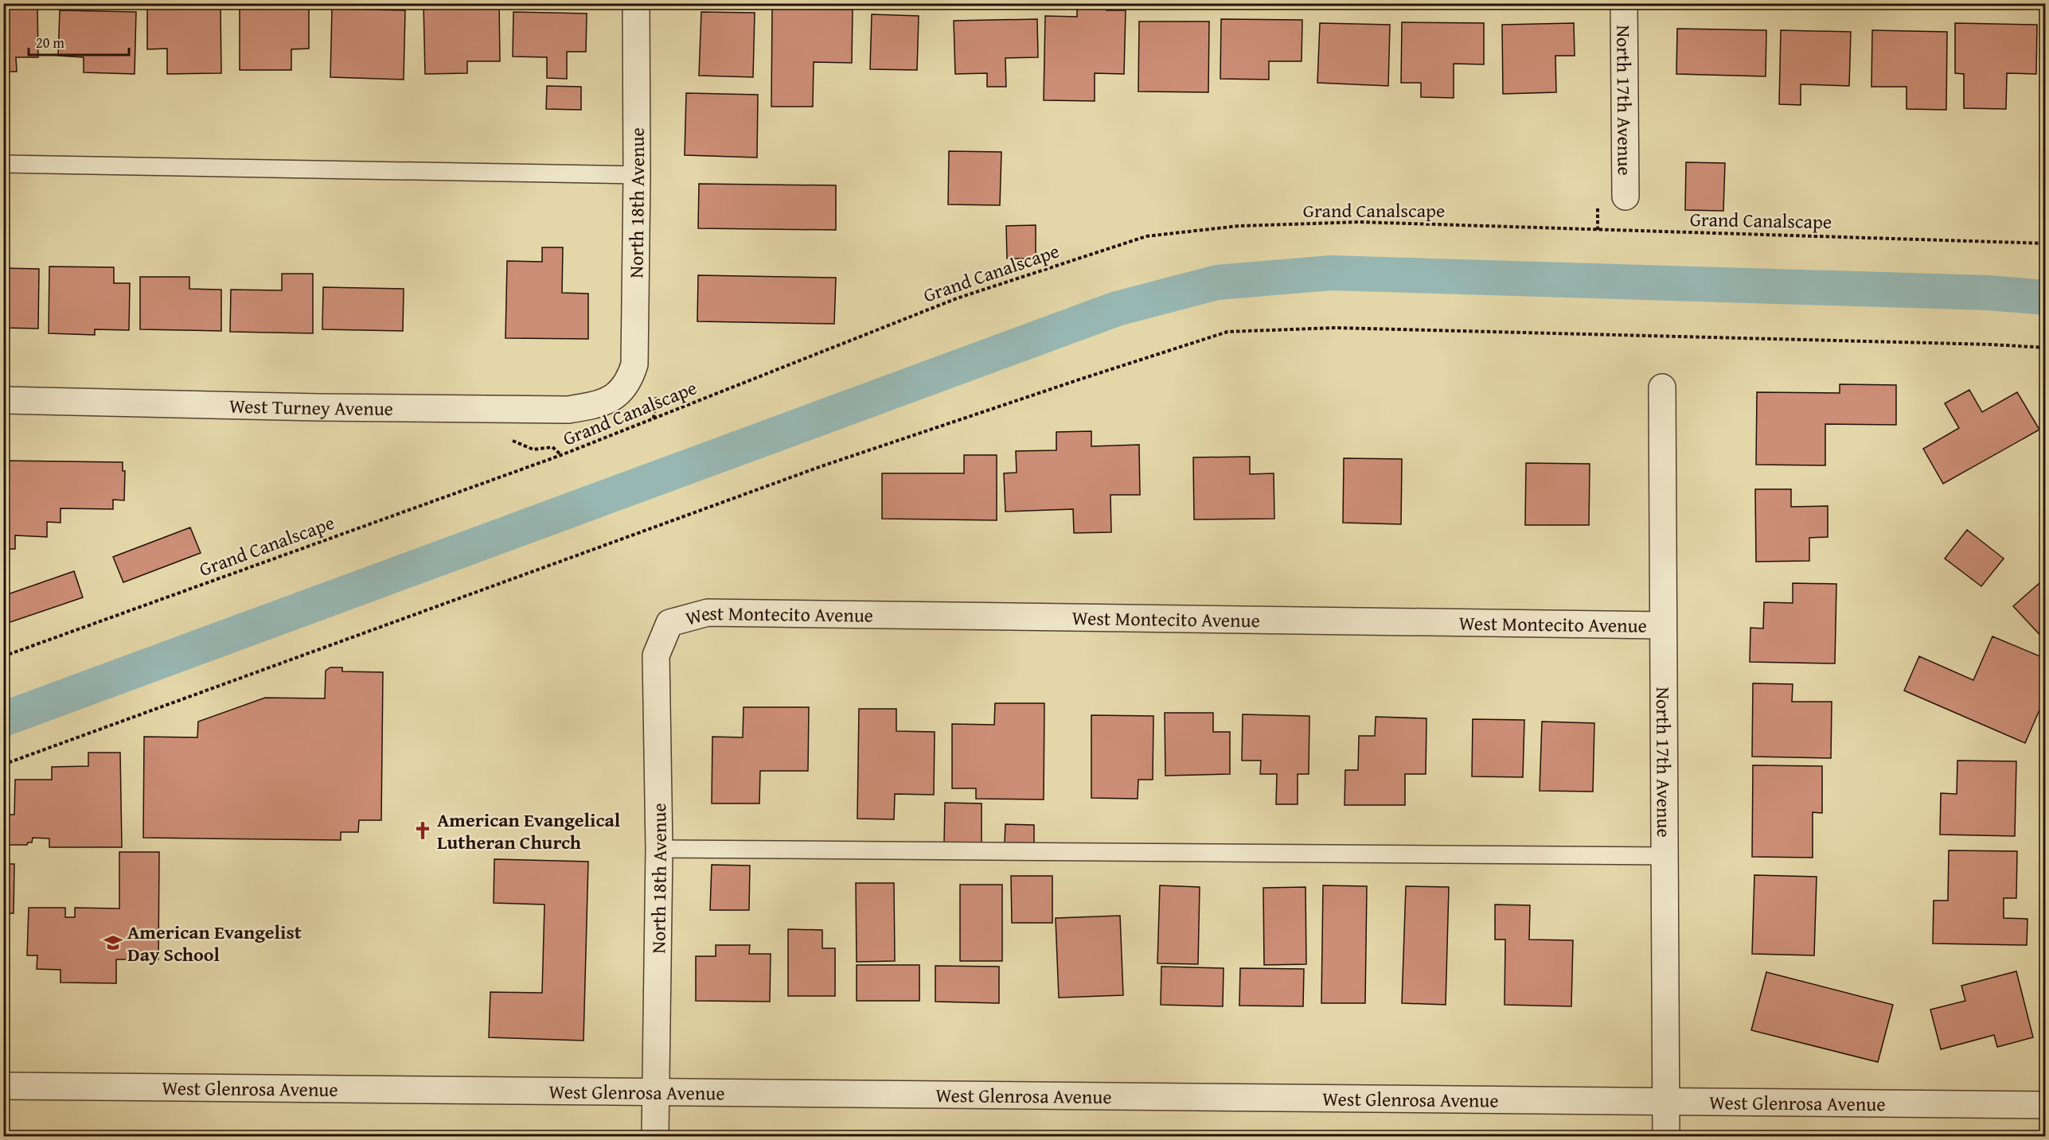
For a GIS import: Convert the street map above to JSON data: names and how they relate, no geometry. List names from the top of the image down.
{
  "streets": {
    "street": [
      "North 17th Avenue",
      "North 18th Avenue",
      "West Turney Avenue",
      "West Montecito Avenue",
      "West Glenrosa Avenue"
    ],
    "path": ["Grand Canalscape"]
  },
  "crossings": [
    ["North 17th Avenue", "West Montecito Avenue"],
    ["North 17th Avenue", "West Glenrosa Avenue"],
    ["North 18th Avenue", "West Turney Avenue"],
    ["North 18th Avenue", "West Montecito Avenue"],
    ["North 18th Avenue", "West Glenrosa Avenue"]
  ],
  "places": {
    "church": ["American Evangelical Lutheran Church"],
    "school or university": ["American Evangelist Day School"]
  },
  "scale_bar": "20 m"
}
